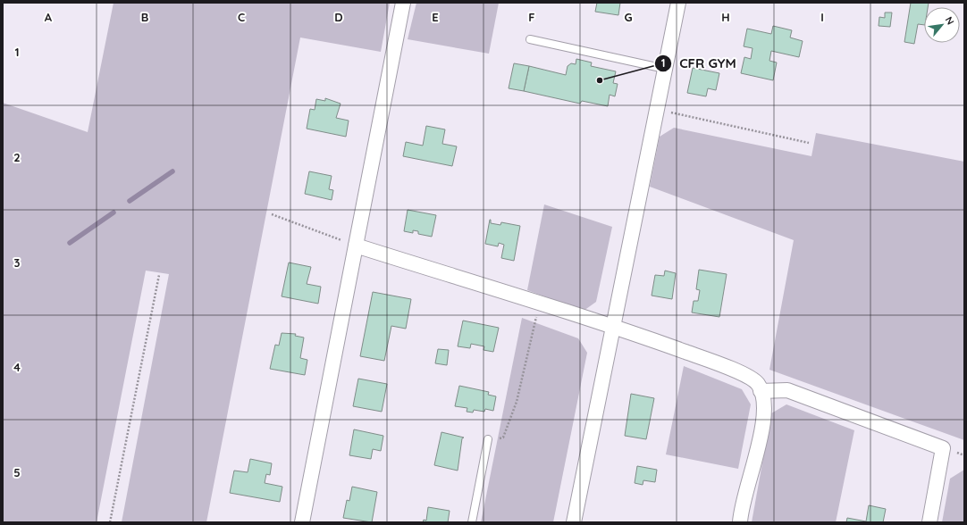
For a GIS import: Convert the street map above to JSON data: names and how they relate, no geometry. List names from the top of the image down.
{
  "places": ["CFR GYM"],
  "north": "top right",
  "grid": {
    "columns": [
      "A",
      "B",
      "C",
      "D",
      "E",
      "F",
      "G",
      "H",
      "I"
    ],
    "rows": [
      "1",
      "2",
      "3",
      "4",
      "5"
    ]
  }
}
